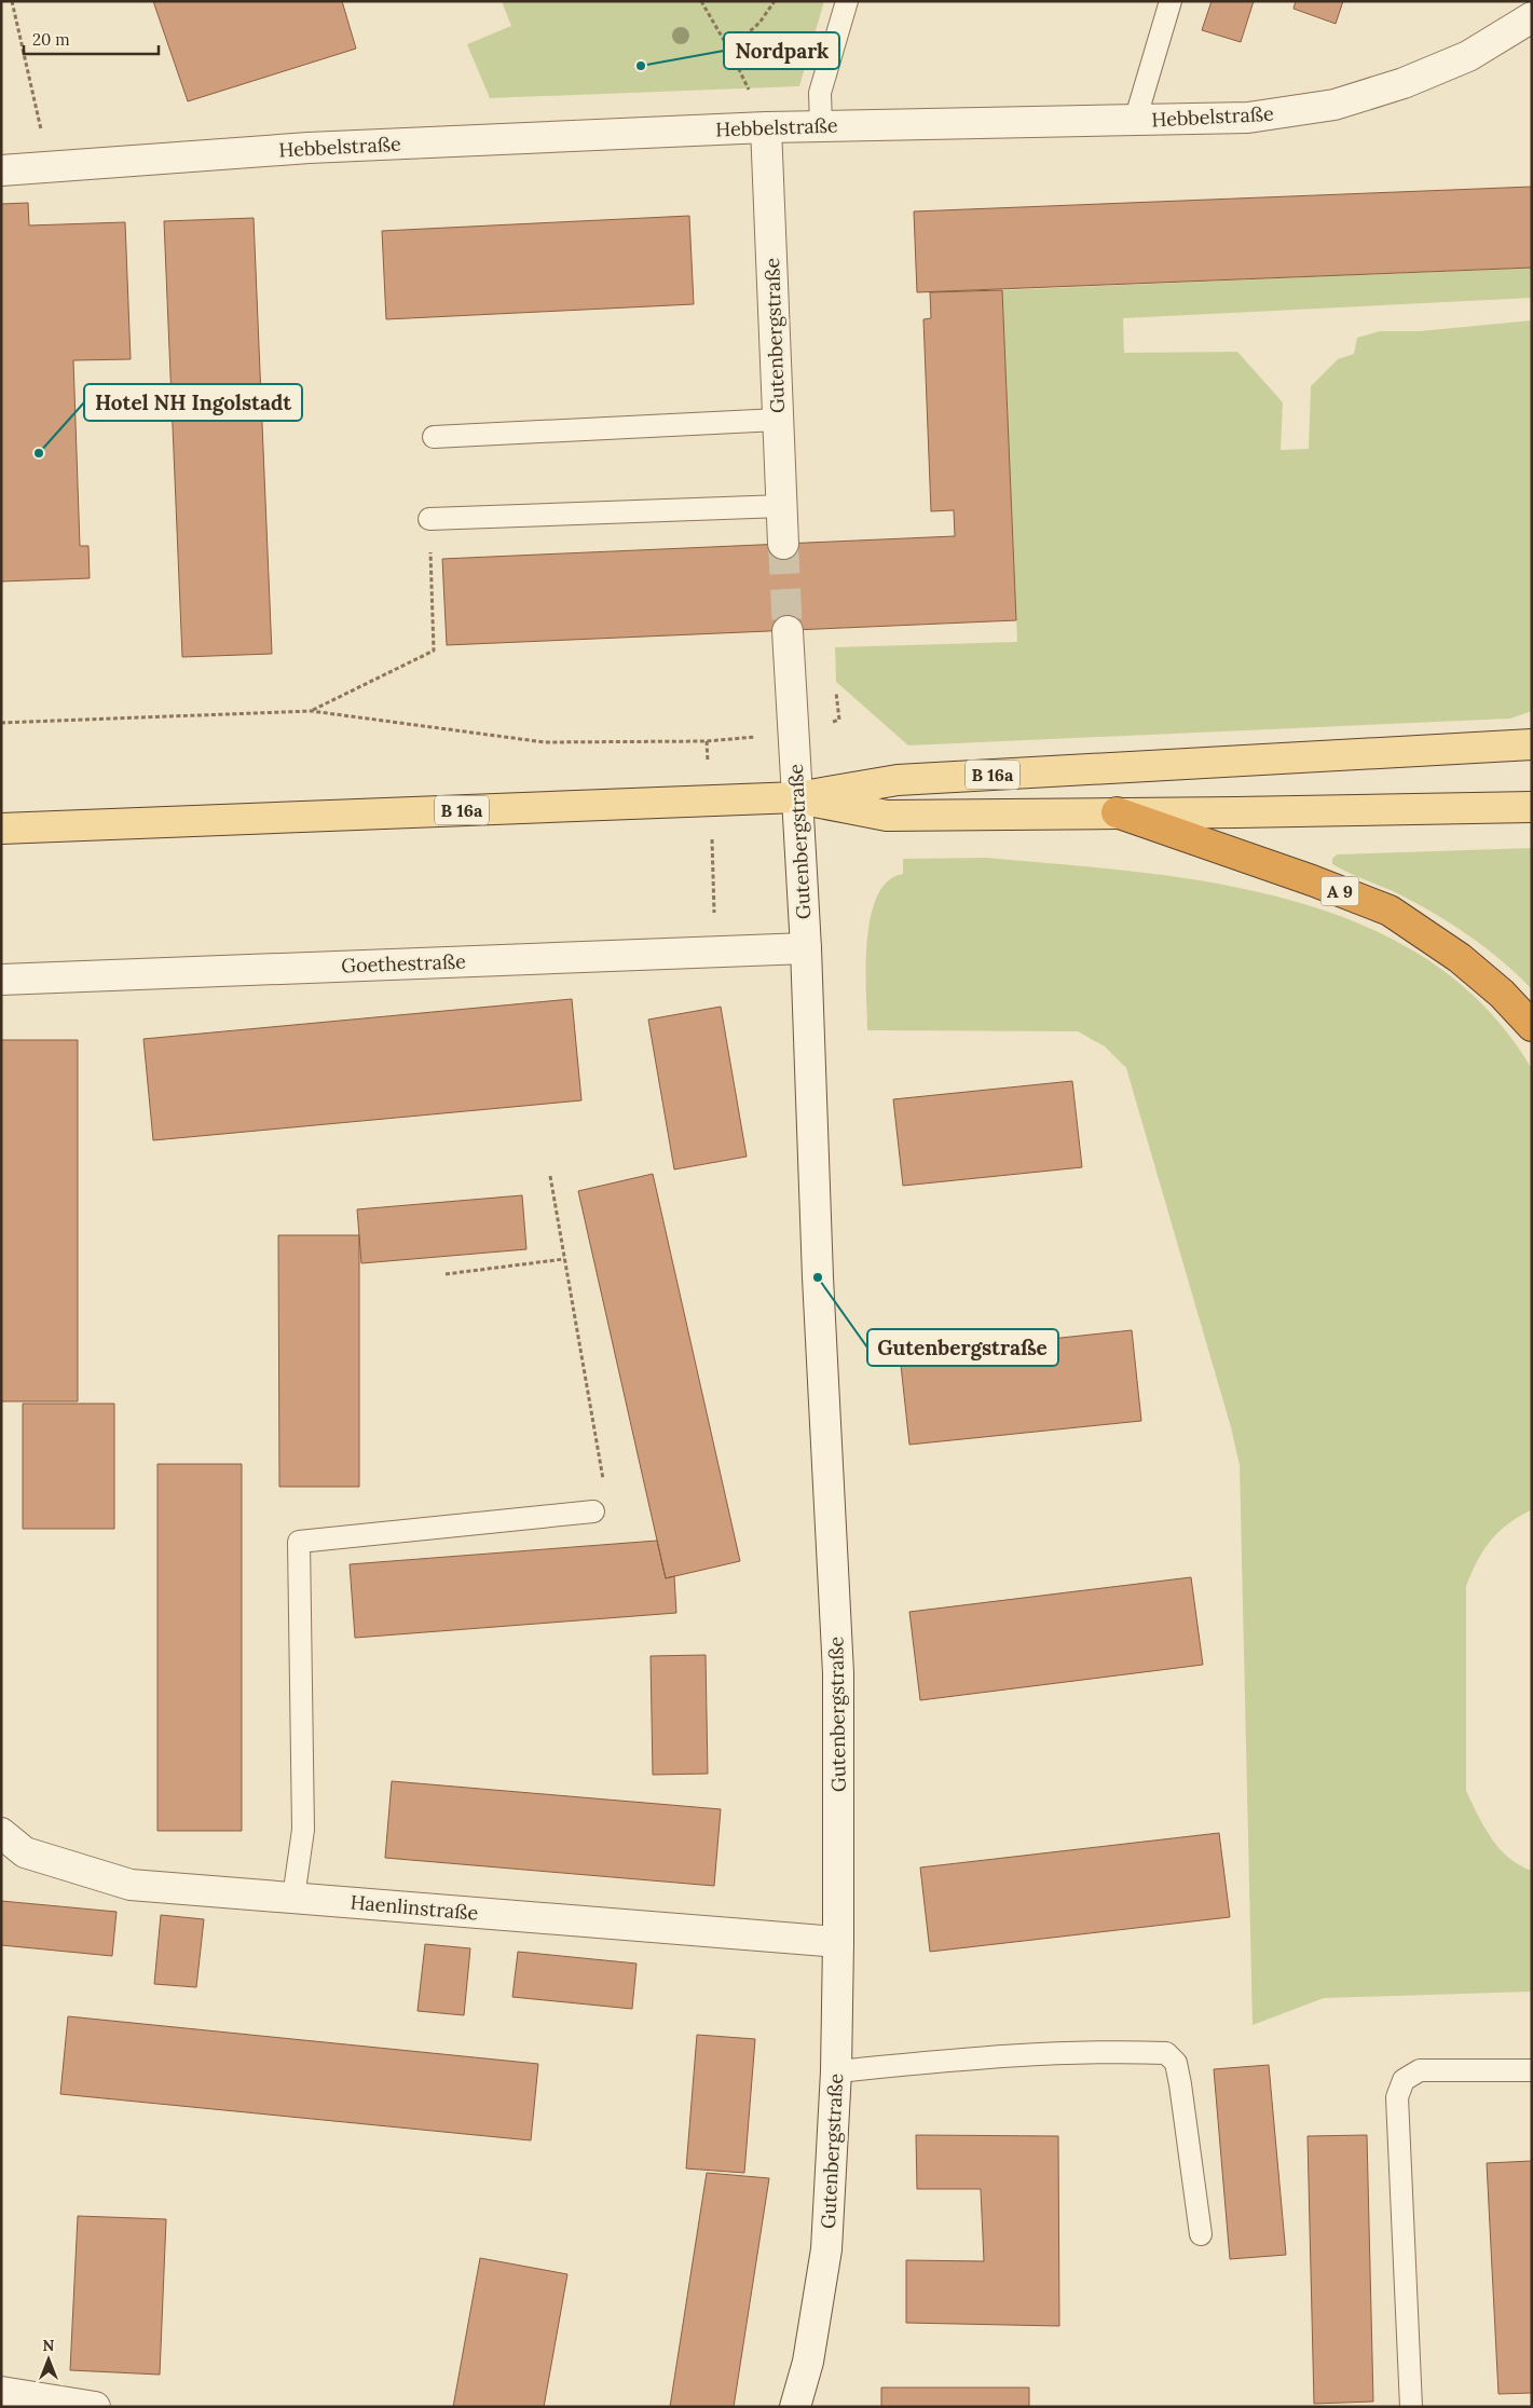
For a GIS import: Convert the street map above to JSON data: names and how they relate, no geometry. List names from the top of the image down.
{
  "streets": {
    "highway": ["A 9"],
    "main road": ["B 16a"],
    "street": [
      "Hebbelstraße",
      "Gutenbergstraße",
      "Goethestraße",
      "Haenlinstraße"
    ]
  },
  "crossings": [
    ["Hebbelstraße", "Gutenbergstraße"],
    ["Gutenbergstraße", "B 16a"],
    ["Gutenbergstraße", "Goethestraße"],
    ["Gutenbergstraße", "Haenlinstraße"],
    ["B 16a", "A 9"]
  ],
  "places": ["Nordpark", "Hotel NH Ingolstadt", "Gutenbergstraße"],
  "scale_bar": "20 m",
  "north": "top"
}
